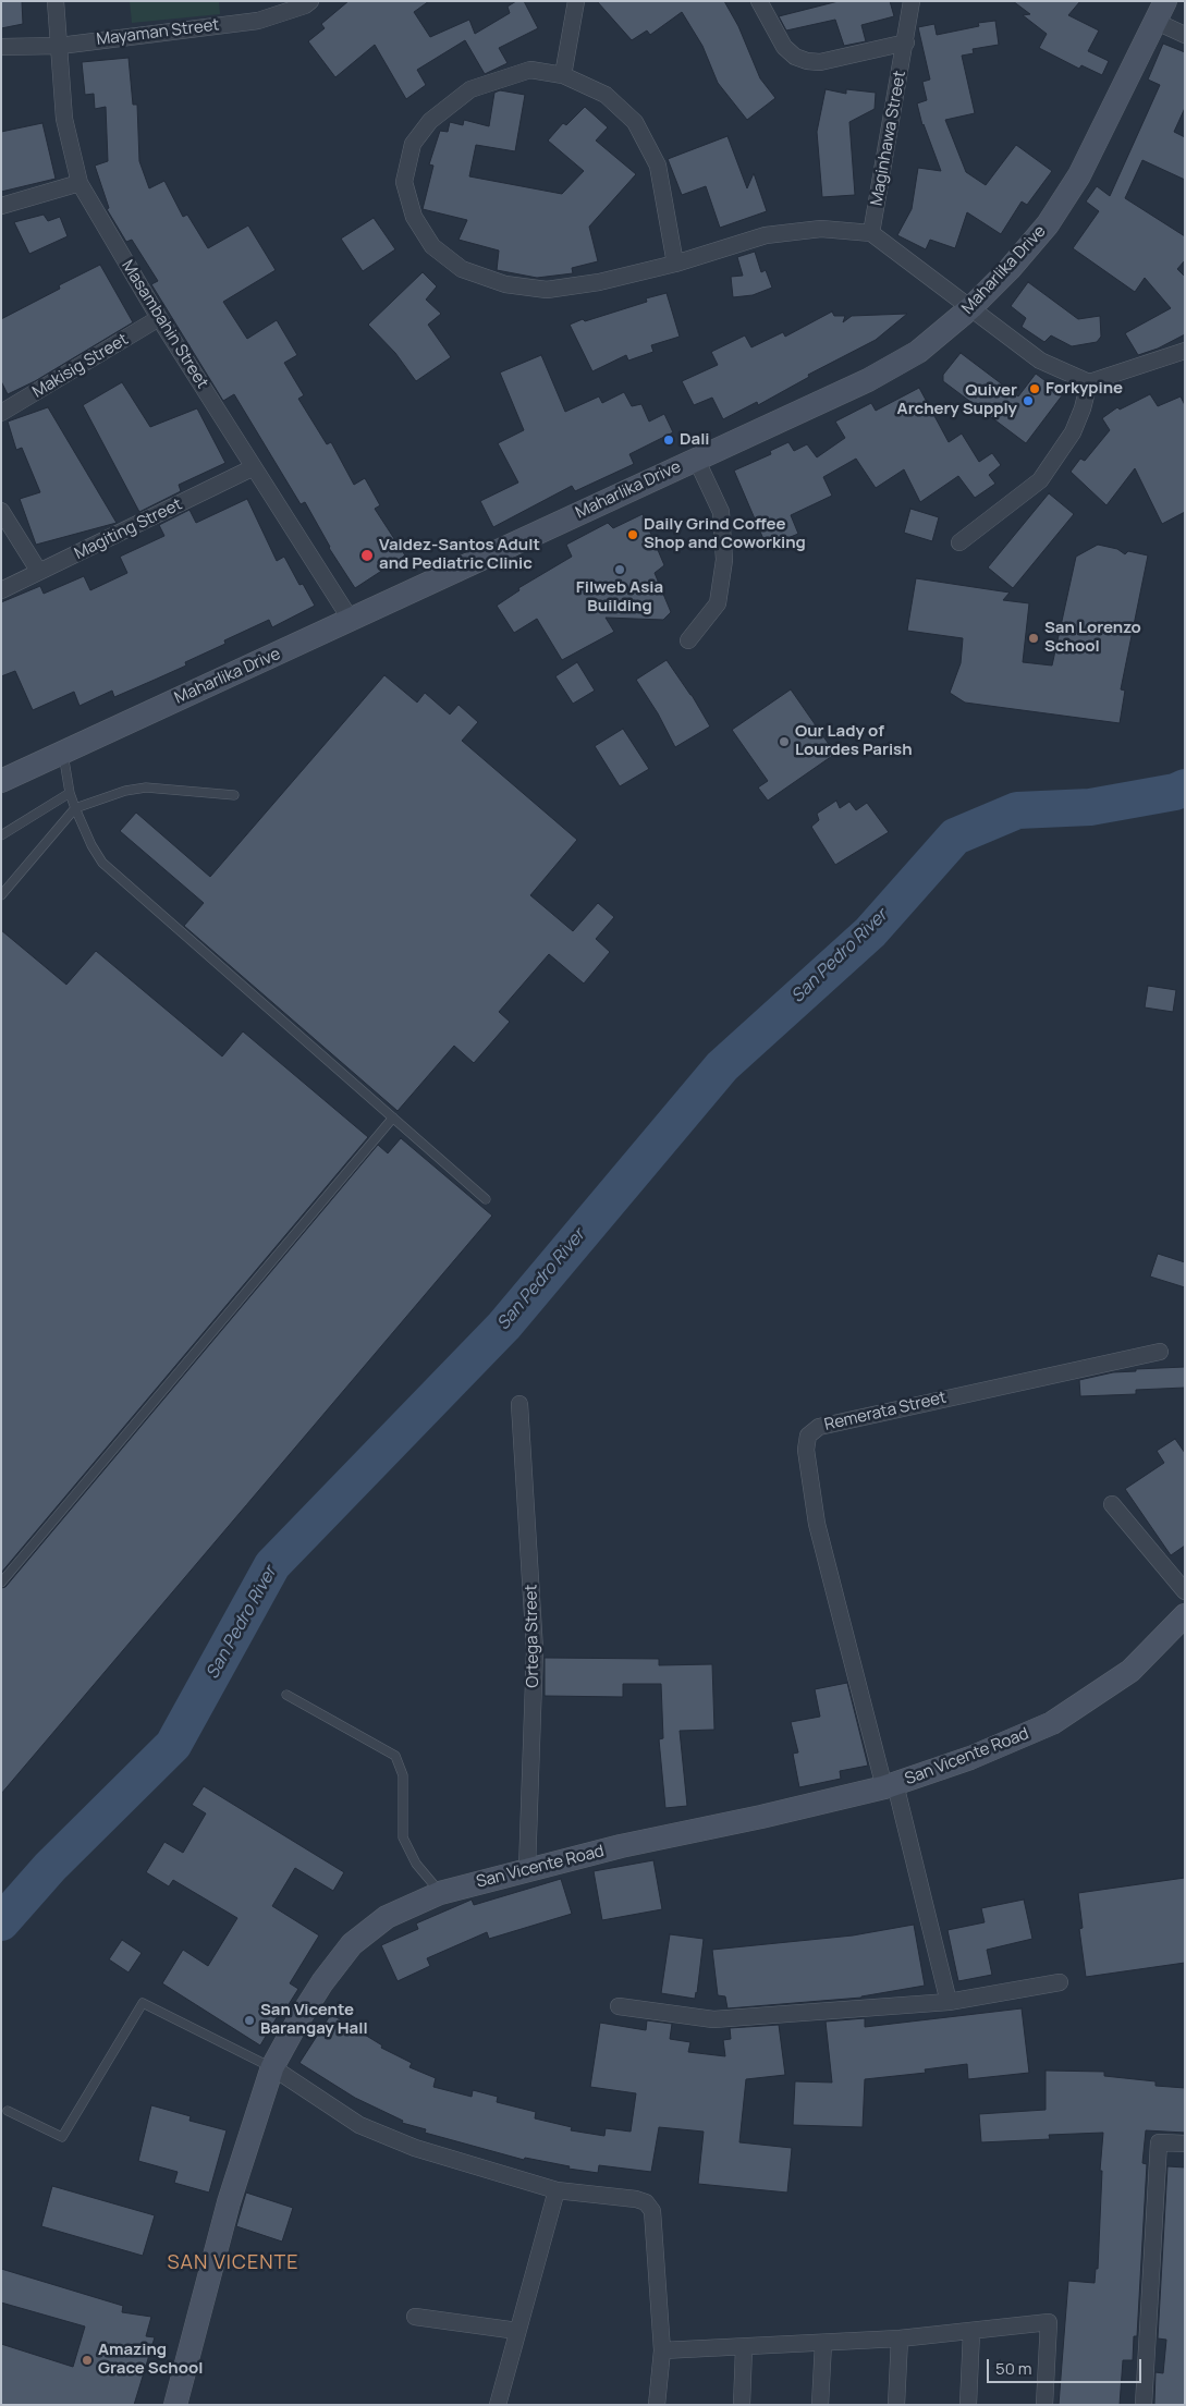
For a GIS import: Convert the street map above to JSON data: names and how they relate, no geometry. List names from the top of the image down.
{
  "streets": {
    "street": [
      "Mayaman Street",
      "Maginhawa Street",
      "Maharlika Drive",
      "Masambahin Street",
      "Makisig Street",
      "Magiting Street",
      "Remerata Street",
      "Ortega Street",
      "San Vicente Road"
    ]
  },
  "crossings": [
    ["Mayaman Street", "Masambahin Street"],
    ["Maharlika Drive", "Masambahin Street"],
    ["Masambahin Street", "Makisig Street"],
    ["Masambahin Street", "Magiting Street"],
    ["Remerata Street", "San Vicente Road"],
    ["Ortega Street", "San Vicente Road"]
  ],
  "districts": ["SAN VICENTE"],
  "water": ["San Pedro River"],
  "places": [
    "Forkypine",
    "Quiver Archery Supply",
    "Dali",
    "Daily Grind Coffee Shop and Coworking",
    "Valdez-Santos Adult and Pediatric Clinic",
    "Filweb Asia Building",
    "San Lorenzo School",
    "Our Lady of Lourdes Parish",
    "San Vicente Barangay Hall",
    "Amazing Grace School"
  ],
  "scale_bar": "50 m"
}
